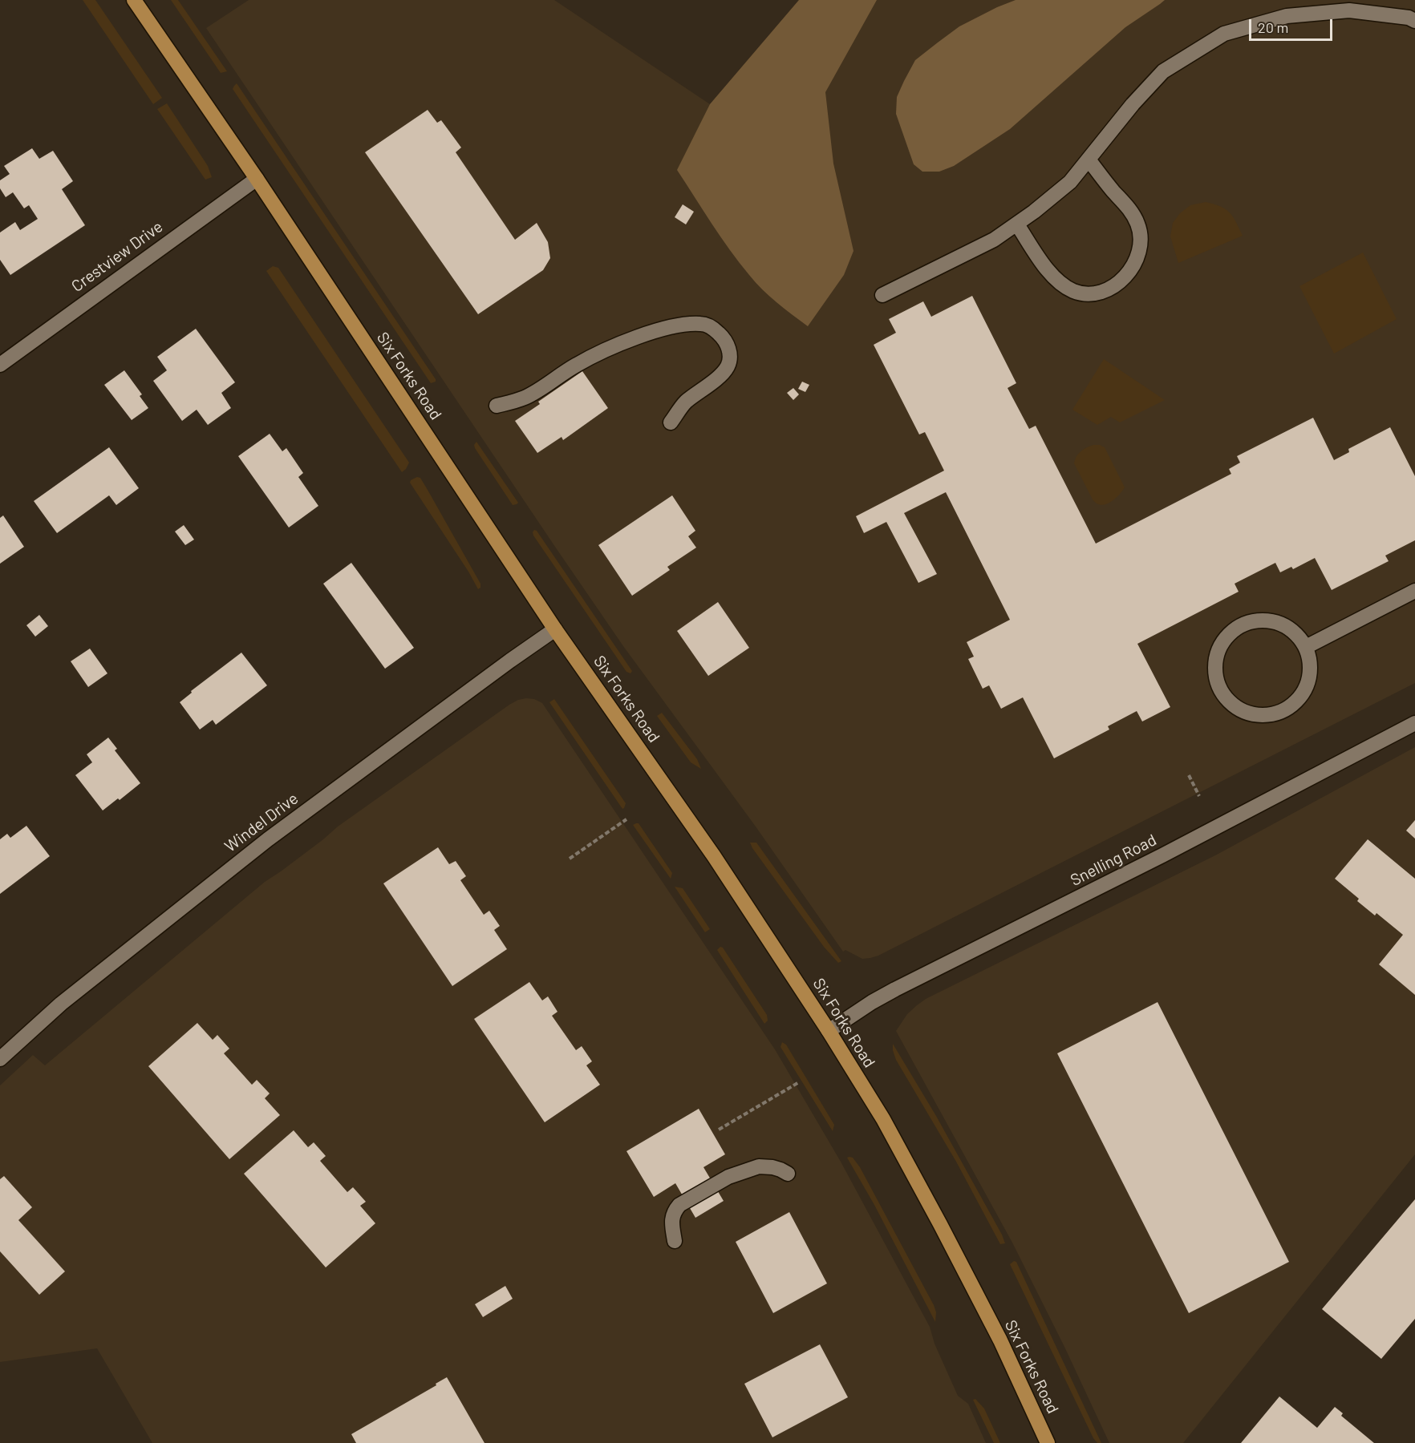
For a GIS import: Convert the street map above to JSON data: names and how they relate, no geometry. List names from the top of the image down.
{
  "streets": {
    "main road": ["Six Forks Road"],
    "street": ["Crestview Drive", "Windel Drive", "Snelling Road"]
  },
  "crossings": [
    ["Crestview Drive", "Six Forks Road"],
    ["Six Forks Road", "Windel Drive"],
    ["Six Forks Road", "Snelling Road"]
  ],
  "scale_bar": "20 m"
}
